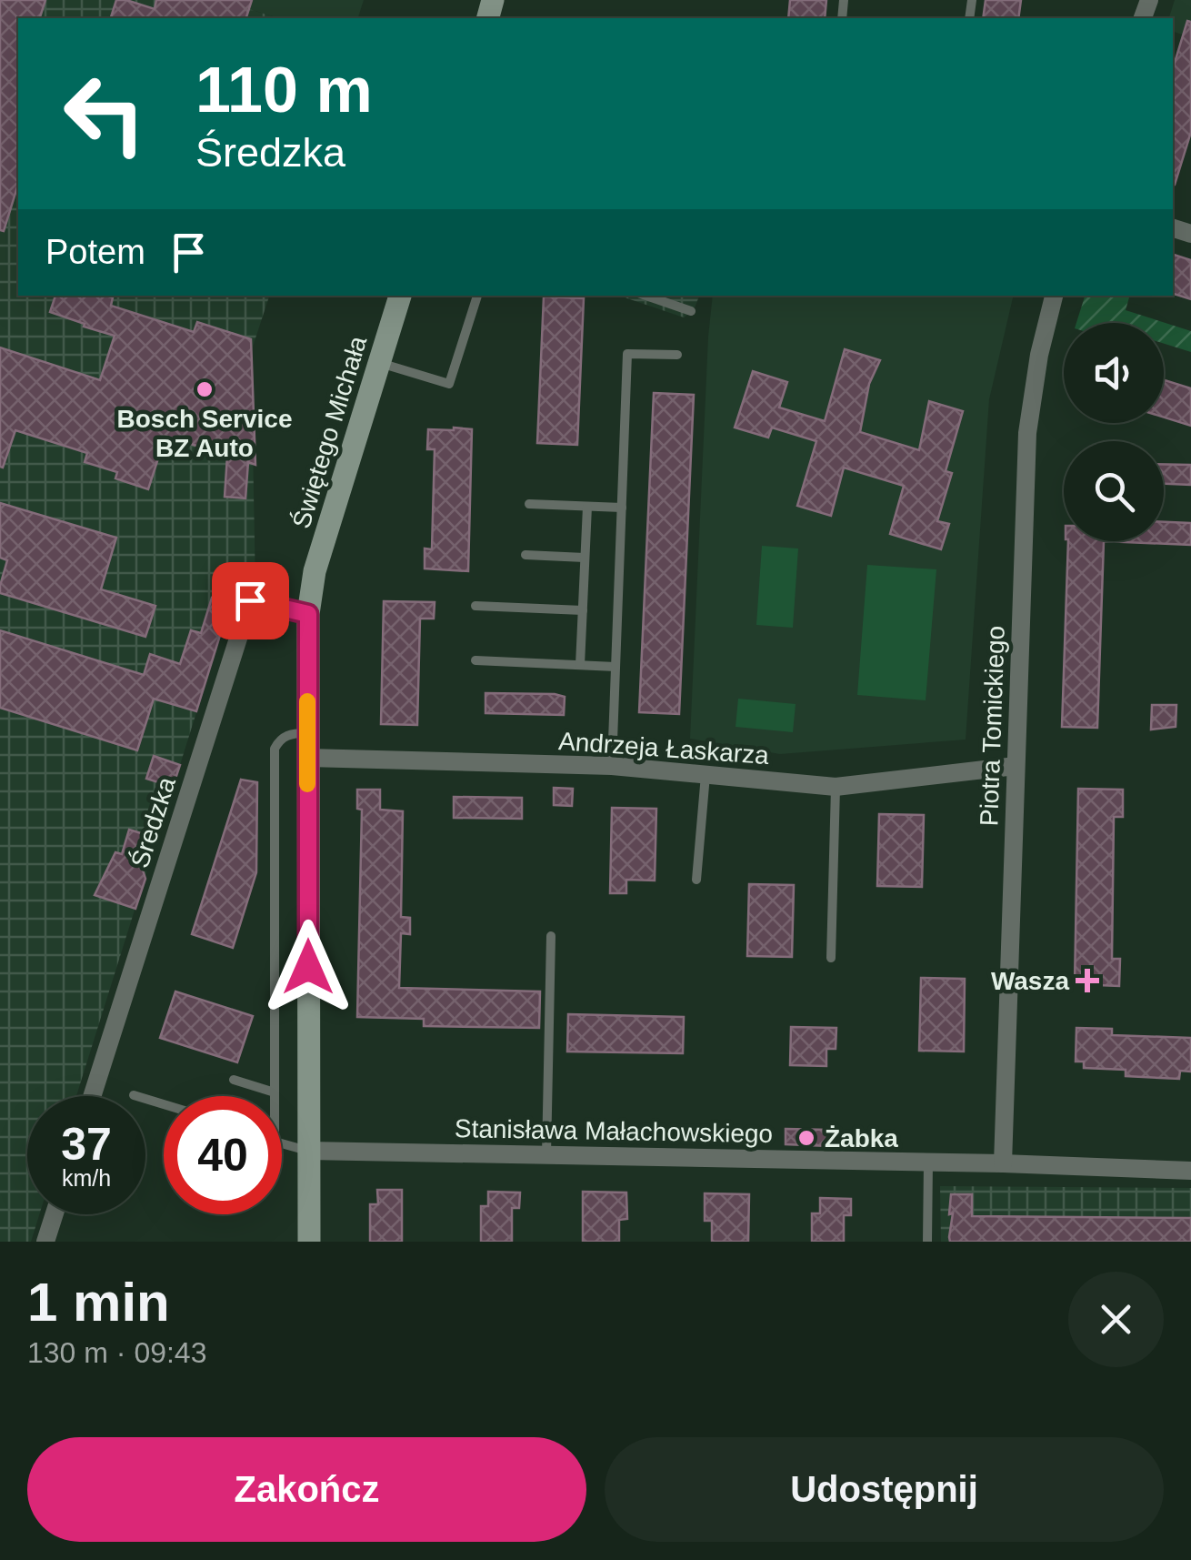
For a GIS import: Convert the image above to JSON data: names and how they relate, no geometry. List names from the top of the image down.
{
  "streets": {
    "street": [
      "Świętego Michała",
      "Piotra Tomickiego",
      "Andrzeja Łaskarza",
      "Średzka",
      "Stanisława Małachowskiego"
    ]
  },
  "crossings": [
    ["Świętego Michała", "Andrzeja Łaskarza"],
    ["Świętego Michała", "Średzka"],
    ["Świętego Michała", "Stanisława Małachowskiego"],
    ["Piotra Tomickiego", "Andrzeja Łaskarza"],
    ["Piotra Tomickiego", "Stanisława Małachowskiego"]
  ],
  "places": {
    "other": ["Bosch Service BZ Auto", "Żabka"],
    "health": ["Wasza"]
  },
  "page": {
    "turn": ["110 m", "Średzka"],
    "then": "Potem",
    "speed": "37 km/h",
    "limit": "40",
    "heading": ["1 min", "130 m · 09:43"],
    "buttons": ["Zakończ", "Udostępnij"]
  }
}
